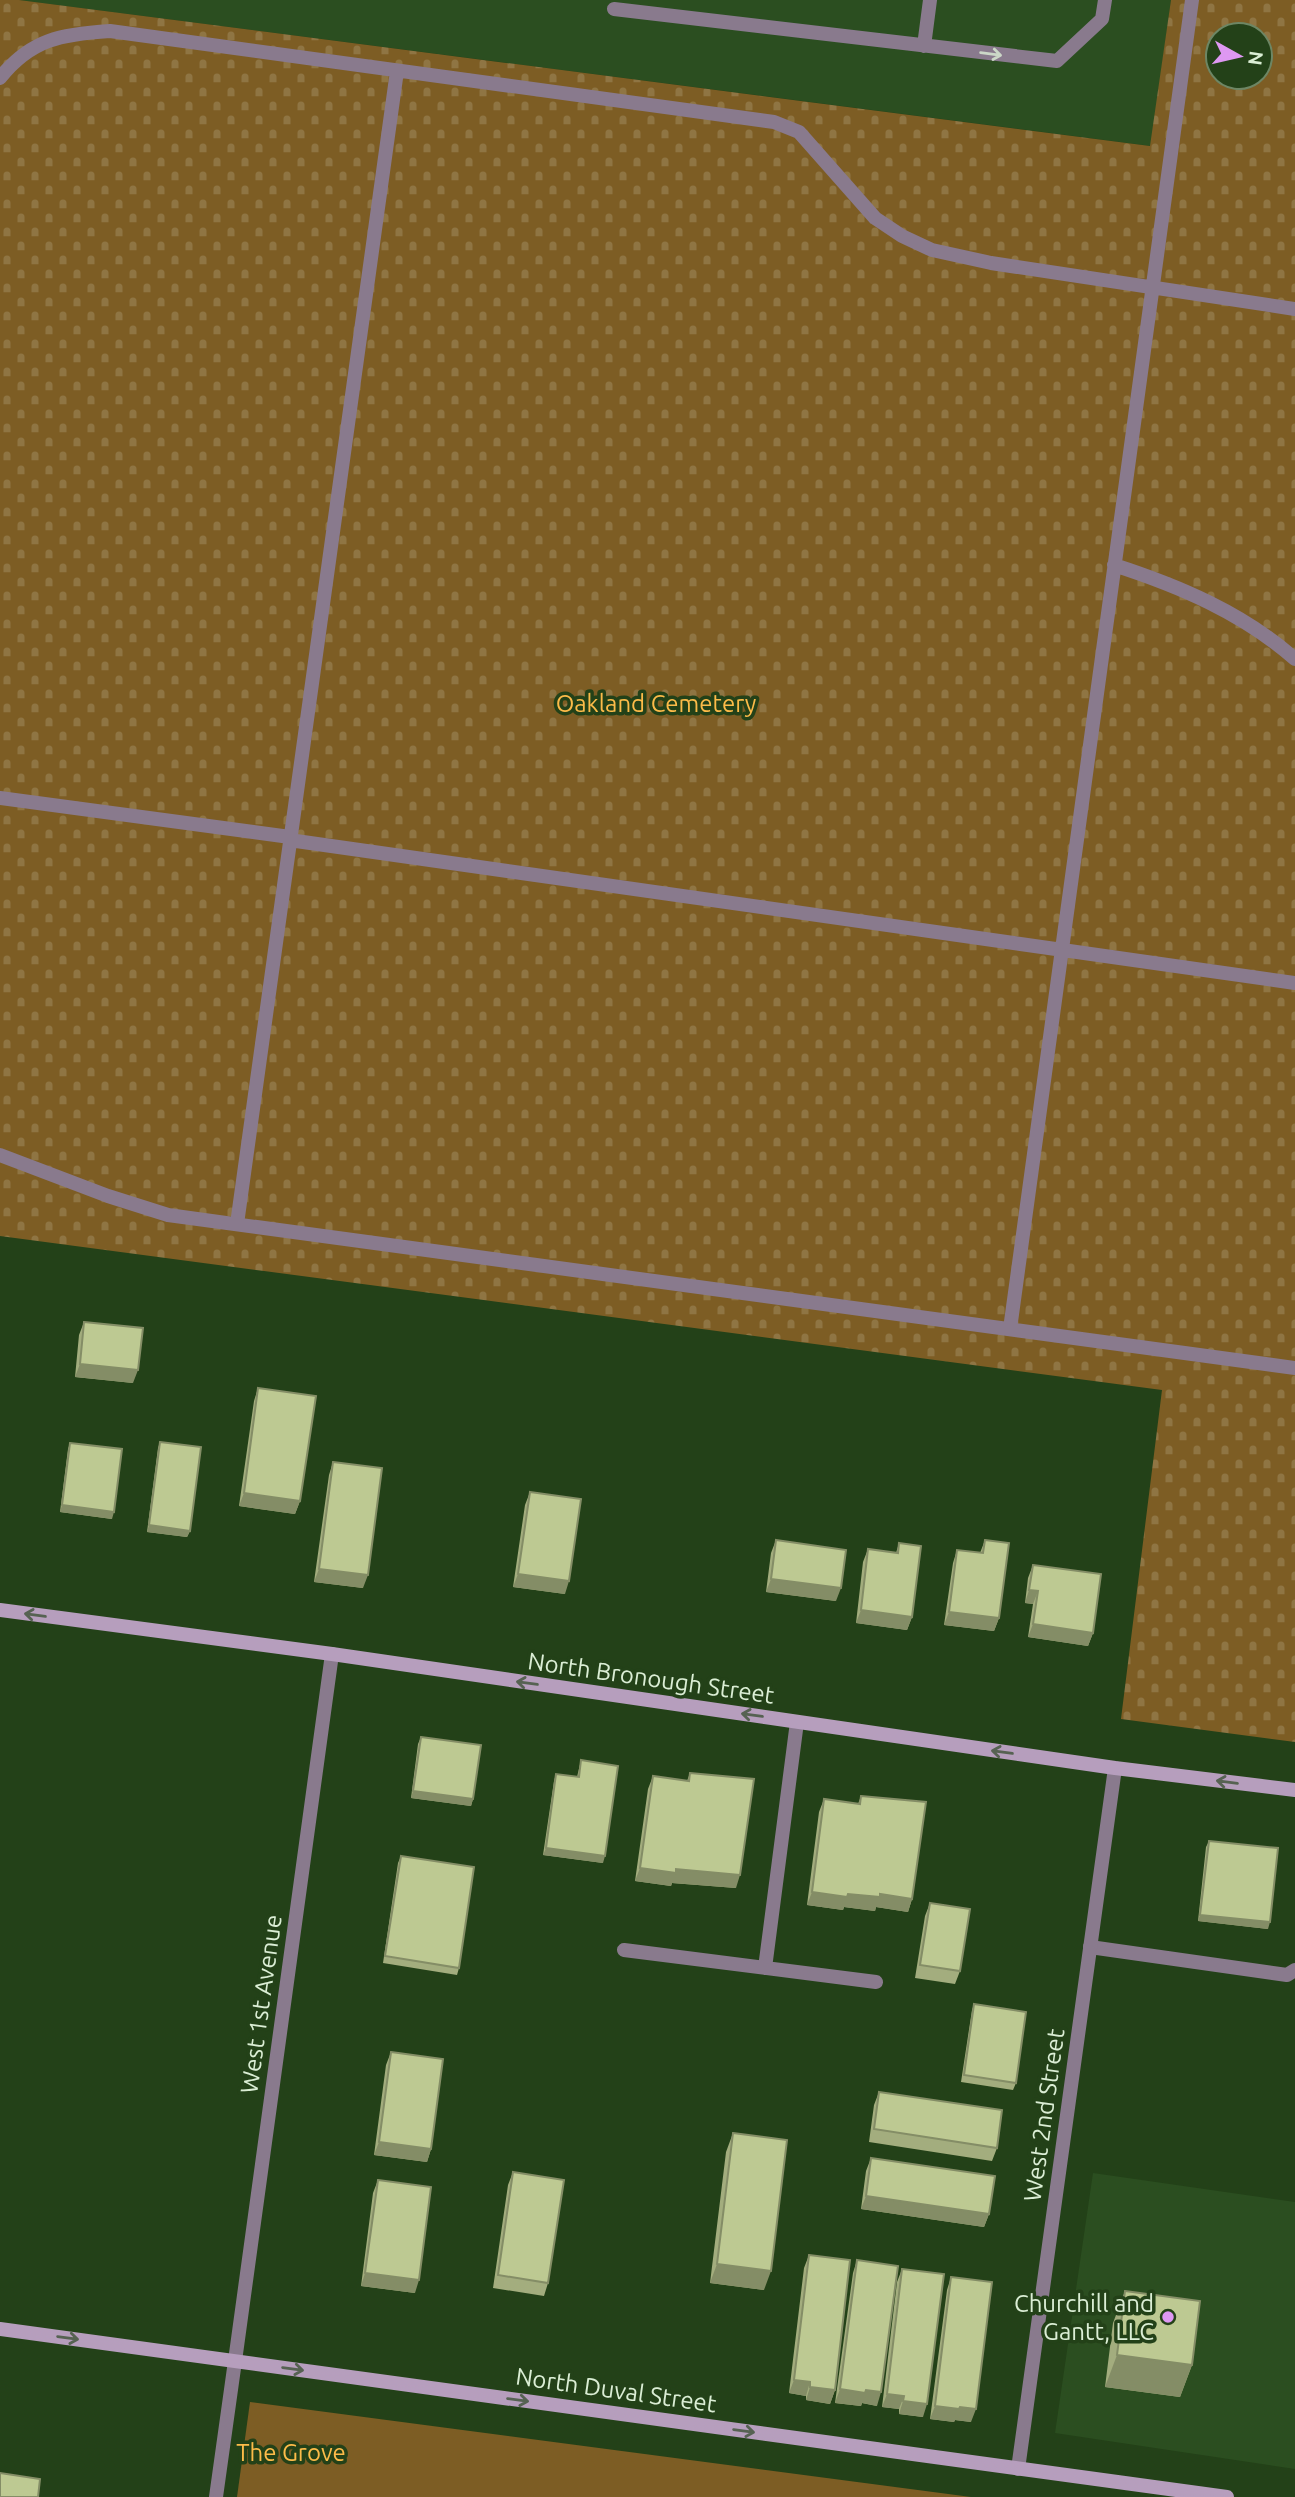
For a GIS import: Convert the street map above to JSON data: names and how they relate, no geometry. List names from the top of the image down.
{
  "streets": {
    "main road": ["North Bronough Street", "North Duval Street"],
    "street": ["West 1st Avenue", "West 2nd Street"]
  },
  "crossings": [
    ["North Bronough Street", "West 1st Avenue"],
    ["North Bronough Street", "West 2nd Street"],
    ["West 1st Avenue", "North Duval Street"],
    ["West 2nd Street", "North Duval Street"]
  ],
  "one_way": ["North Bronough Street", "North Duval Street"],
  "parks": ["Oakland Cemetery", "The Grove"],
  "places": ["Churchill and Gantt, LLC"],
  "north": "right"
}
